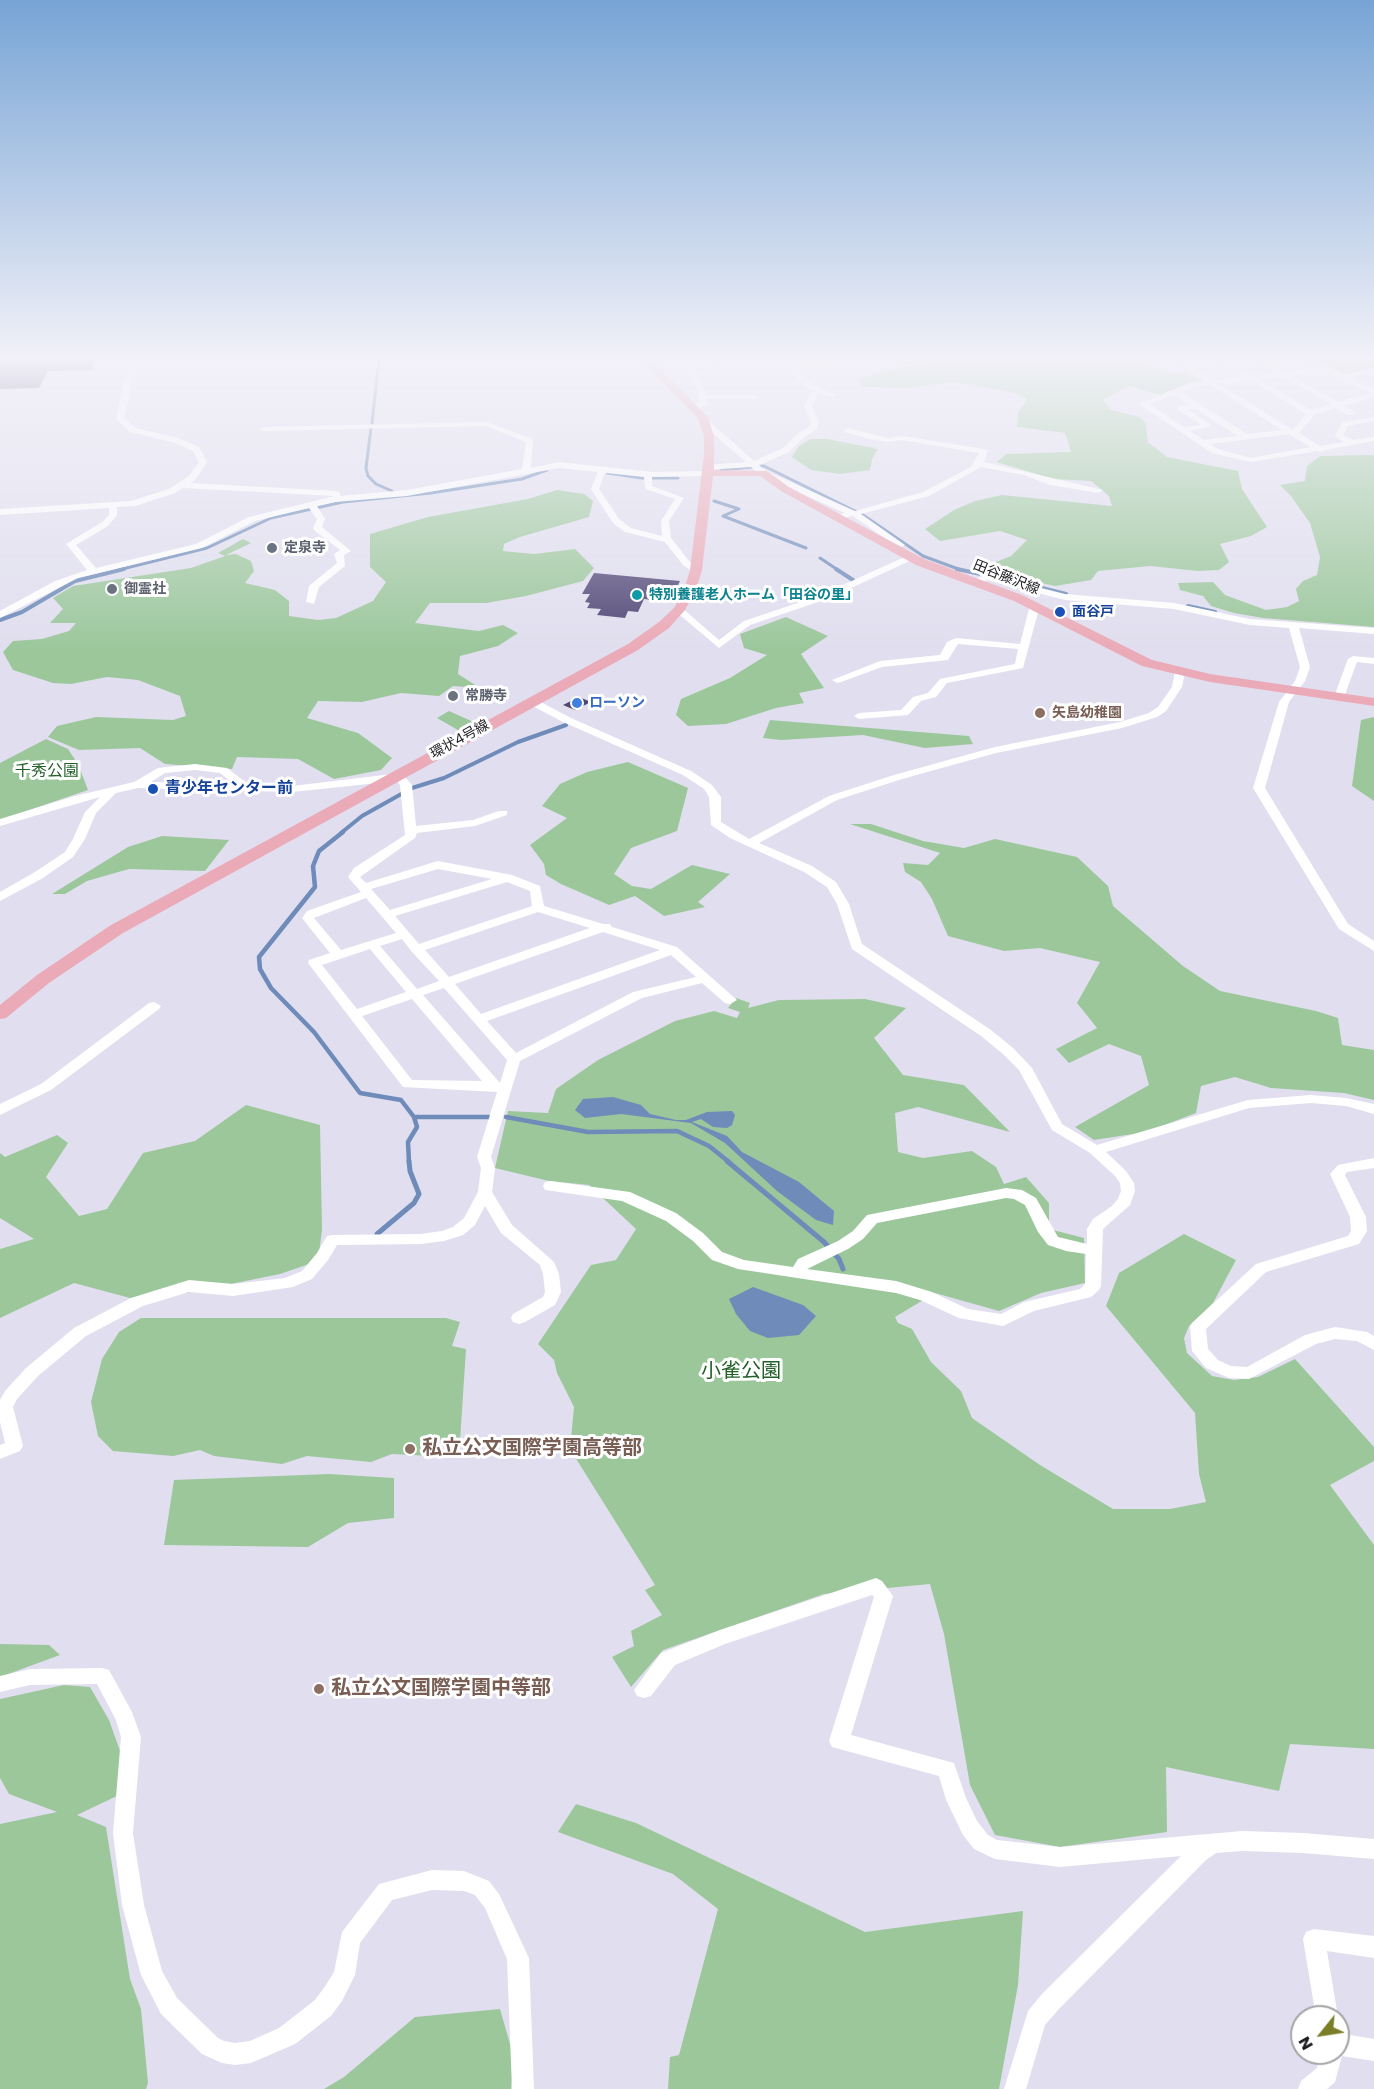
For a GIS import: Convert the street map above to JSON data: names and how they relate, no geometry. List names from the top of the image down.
{
  "streets": {
    "main road": ["田谷藤沢線", "環状4号線"]
  },
  "parks": ["千秀公園", "小雀公園"],
  "places": [
    "定泉寺",
    "御霊社",
    "特別養護老人ホーム「田谷の里」",
    "面谷戸",
    "常勝寺",
    "ローソン",
    "矢島幼稚園",
    "青少年センター前",
    "私立公文国際学園高等部",
    "私立公文国際学園中等部"
  ],
  "north": "bottom left"
}
